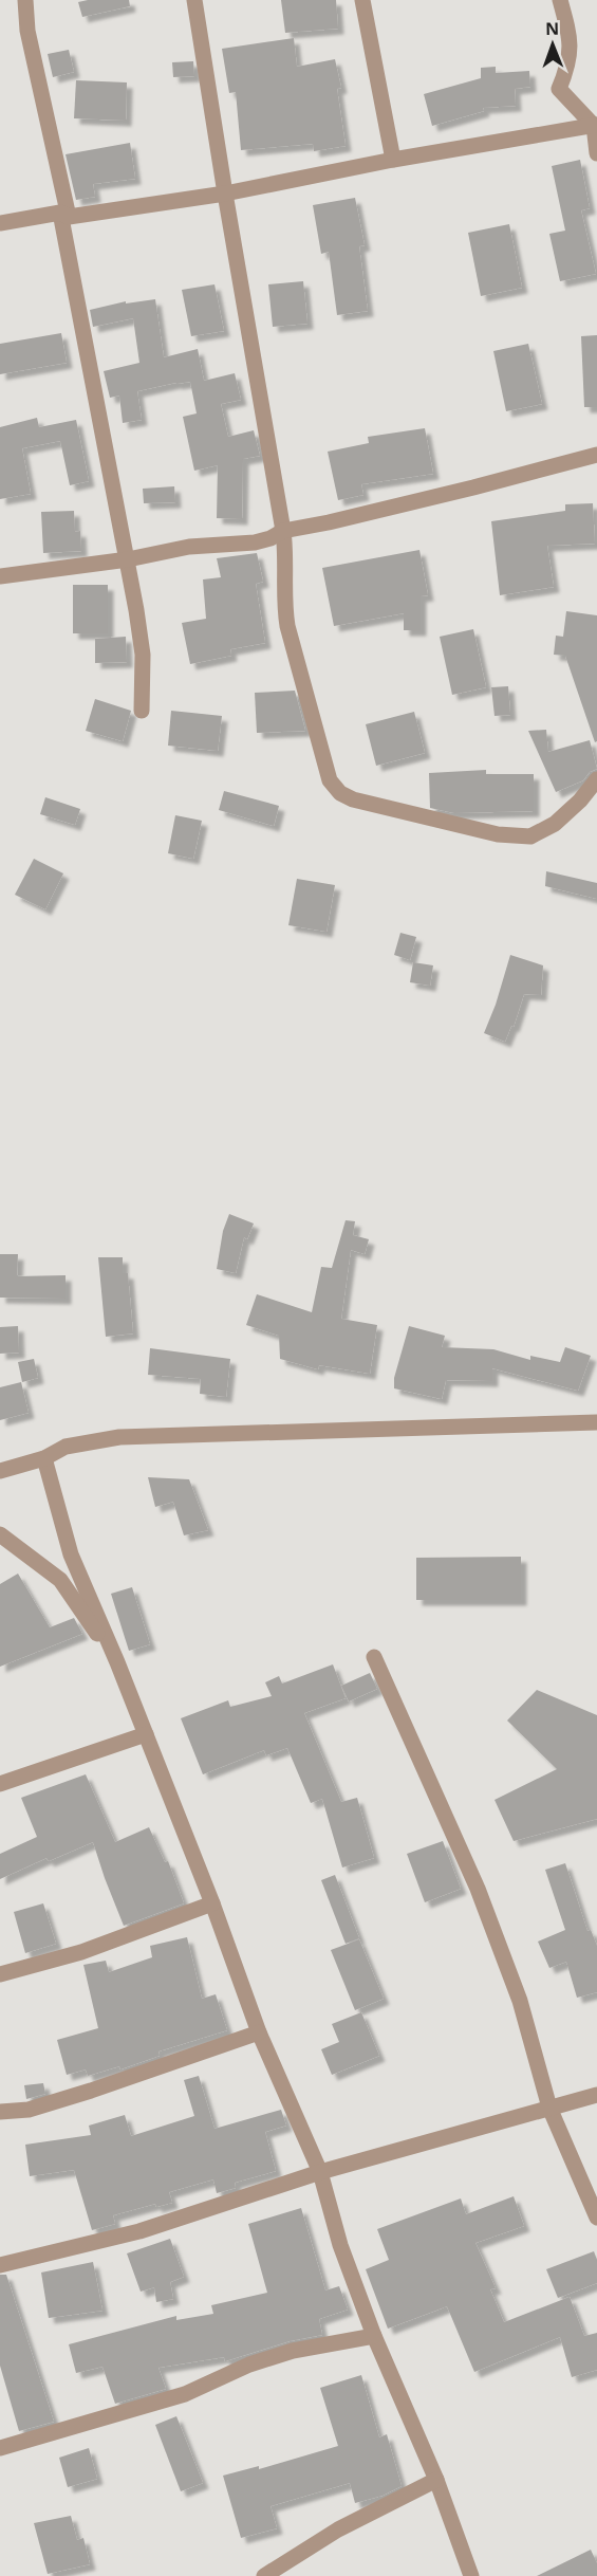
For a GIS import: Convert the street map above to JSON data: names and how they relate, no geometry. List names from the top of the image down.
{
  "north": "top"
}
